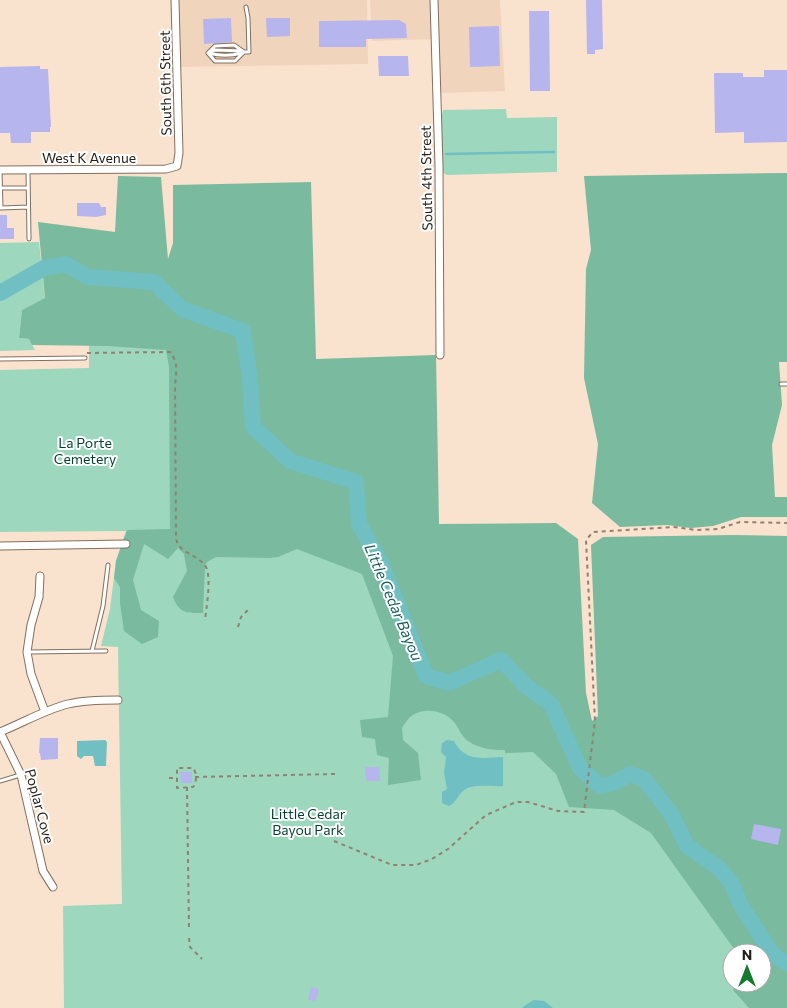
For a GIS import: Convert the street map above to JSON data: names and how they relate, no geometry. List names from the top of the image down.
{
  "streets": {
    "street": [
      "South 6th Street",
      "West K Avenue",
      "South 4th Street",
      "Poplar Cove"
    ]
  },
  "crossings": [
    ["South 6th Street", "West K Avenue"]
  ],
  "water": ["Little Cedar Bayou"],
  "parks": ["La Porte Cemetery", "Little Cedar Bayou Park"],
  "north": "top"
}
